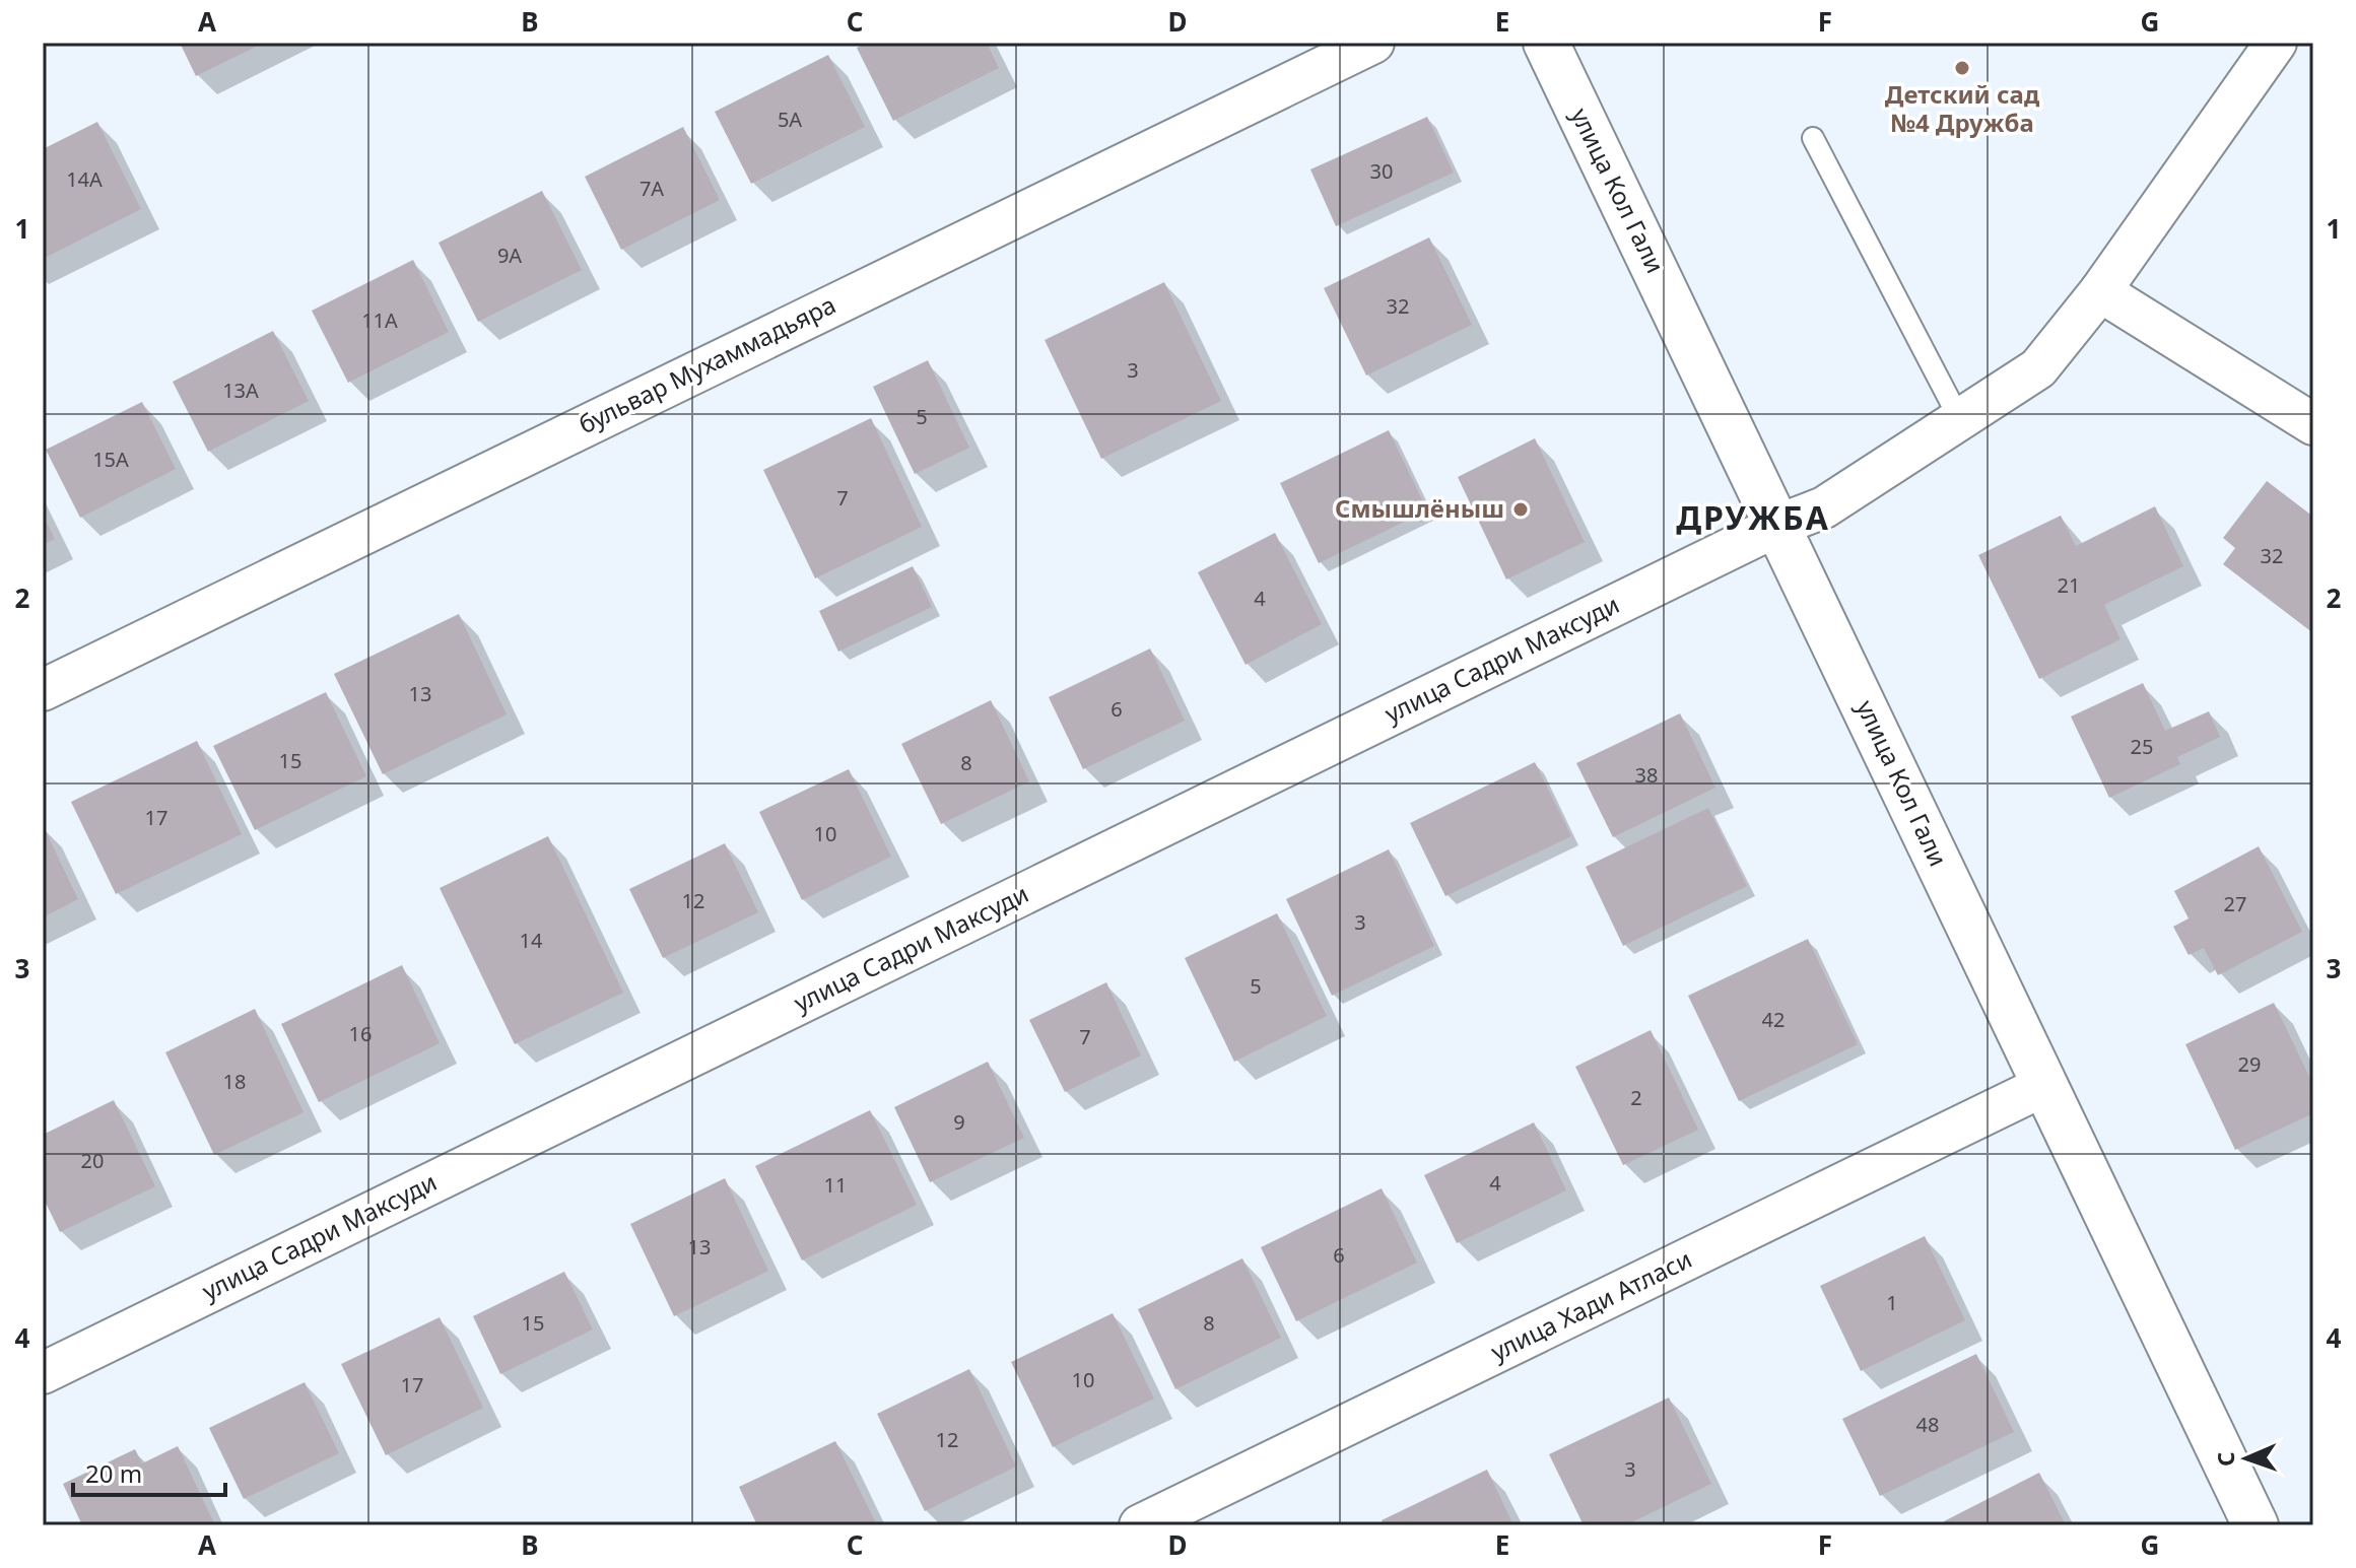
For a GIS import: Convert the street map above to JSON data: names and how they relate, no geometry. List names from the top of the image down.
{
  "streets": {
    "street": [
      "улица Кол Гали",
      "бульвар Мухаммадьяра",
      "улица Садри Максуди",
      "улица Хади Атласи"
    ]
  },
  "crossings": [
    ["улица Кол Гали", "улица Садри Максуди"],
    ["улица Кол Гали", "улица Хади Атласи"]
  ],
  "districts": ["ДРУЖБА"],
  "places": ["Детский сад №4 Дружба", "Смышлёныш"],
  "house_numbers": [
    "5А",
    "30",
    "14А",
    "7А",
    "9А",
    "32",
    "11А",
    "3",
    "13А",
    "5",
    "15А",
    "7",
    "32",
    "21",
    "4",
    "13",
    "6",
    "25",
    "15",
    "8",
    "38",
    "17",
    "10",
    "12",
    "27",
    "3",
    "14",
    "5",
    "42",
    "16",
    "7",
    "29",
    "18",
    "2",
    "9",
    "20",
    "4",
    "11",
    "13",
    "6",
    "1",
    "15",
    "8",
    "10",
    "17",
    "48",
    "12",
    "3"
  ],
  "scale_bar": "20 m",
  "north": "left",
  "grid": {
    "columns": [
      "A",
      "B",
      "C",
      "D",
      "E",
      "F",
      "G"
    ],
    "rows": [
      "1",
      "2",
      "3",
      "4"
    ]
  }
}
